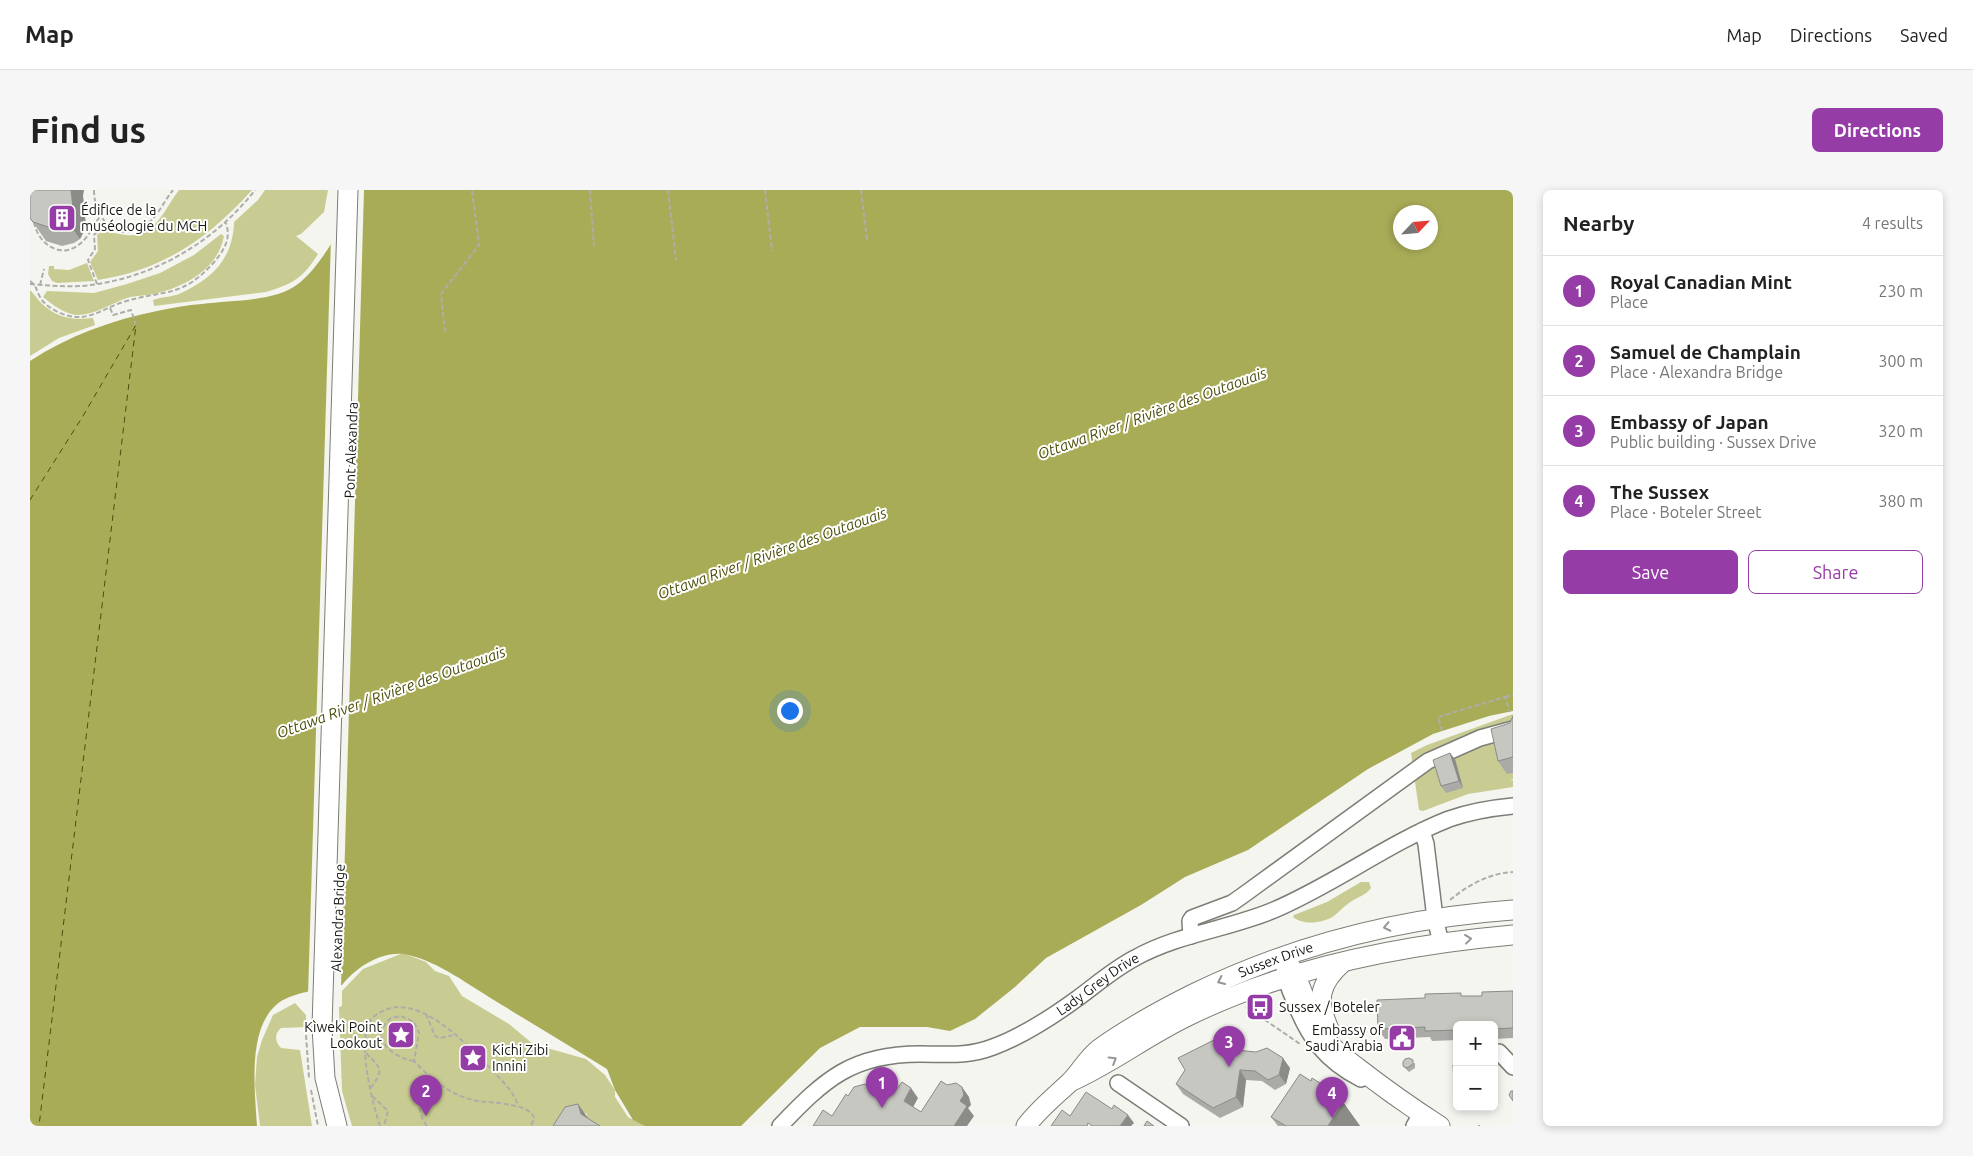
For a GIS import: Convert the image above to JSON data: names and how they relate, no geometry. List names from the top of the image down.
{
  "streets": {
    "main road": ["Pont Alexandra", "Alexandra Bridge", "Sussex Drive"],
    "street": ["Lady Grey Drive"]
  },
  "crossings": [
    ["Pont Alexandra", "Alexandra Bridge"]
  ],
  "water": ["Ottawa River / Rivière des Outaouais"],
  "places": {
    "building": ["Édifice de la muséologie du MCH"],
    "bus stop": ["Sussex / Boteler"],
    "place": ["Kìwekì Point Lookout", "Kichi Zibi Innini"],
    "public building": ["Embassy of Saudi Arabia"]
  },
  "north": "top right",
  "page": {
    "header": "Map",
    "nav": ["Map", "Directions", "Saved"],
    "buttons": [
      "Directions",
      ["Save", "Share"]
    ],
    "title": "Find us",
    "heading": ["Nearby", "4 results"],
    "list": [
      {
        "mark": "1",
        "name": "Royal Canadian Mint",
        "note": "Place",
        "value": "230 m"
      },
      {
        "mark": "2",
        "name": "Samuel de Champlain",
        "note": "Place · Alexandra Bridge",
        "value": "300 m"
      },
      {
        "mark": "3",
        "name": "Embassy of Japan",
        "note": "Public building · Sussex Drive",
        "value": "320 m"
      },
      {
        "mark": "4",
        "name": "The Sussex",
        "note": "Place · Boteler Street",
        "value": "380 m"
      }
    ],
    "map_buttons": ["+", "−"],
    "pins": [
      "3",
      "1",
      "2",
      "4"
    ]
  }
}
